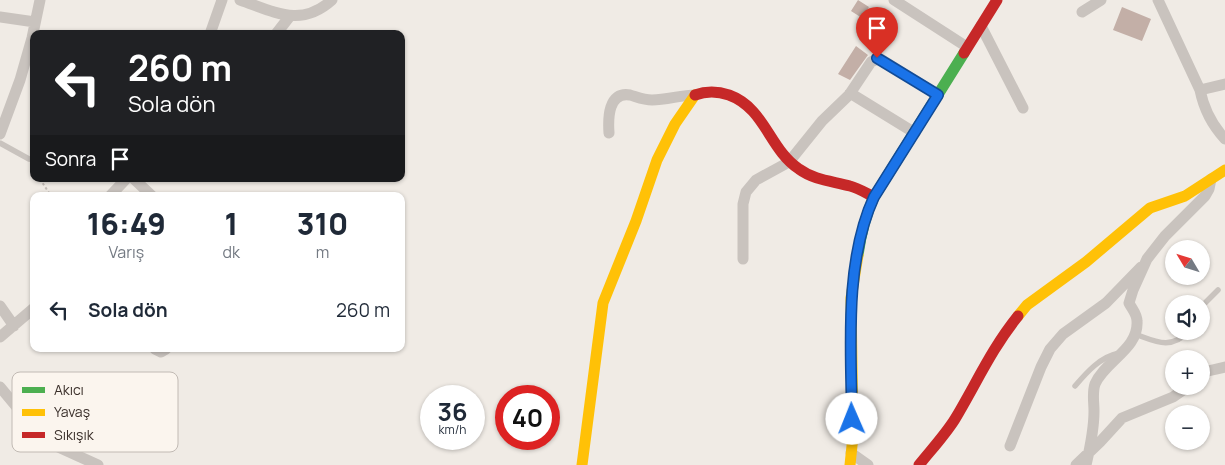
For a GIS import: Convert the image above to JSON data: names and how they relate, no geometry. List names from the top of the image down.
{
  "legend": ["Akıcı", "Yavaş", "Sıkışık"],
  "north": "top left",
  "page": {
    "turn": ["260 m", "Sola dön"],
    "then": "Sonra",
    "eta": [
      "16:49",
      "Varış",
      "1",
      "dk",
      "310",
      "m"
    ],
    "map_buttons": ["+", "−"],
    "list": [
      {
        "name": "Sola dön",
        "value": "260 m"
      }
    ],
    "speed": "36 km/h",
    "limit": "40"
  }
}
